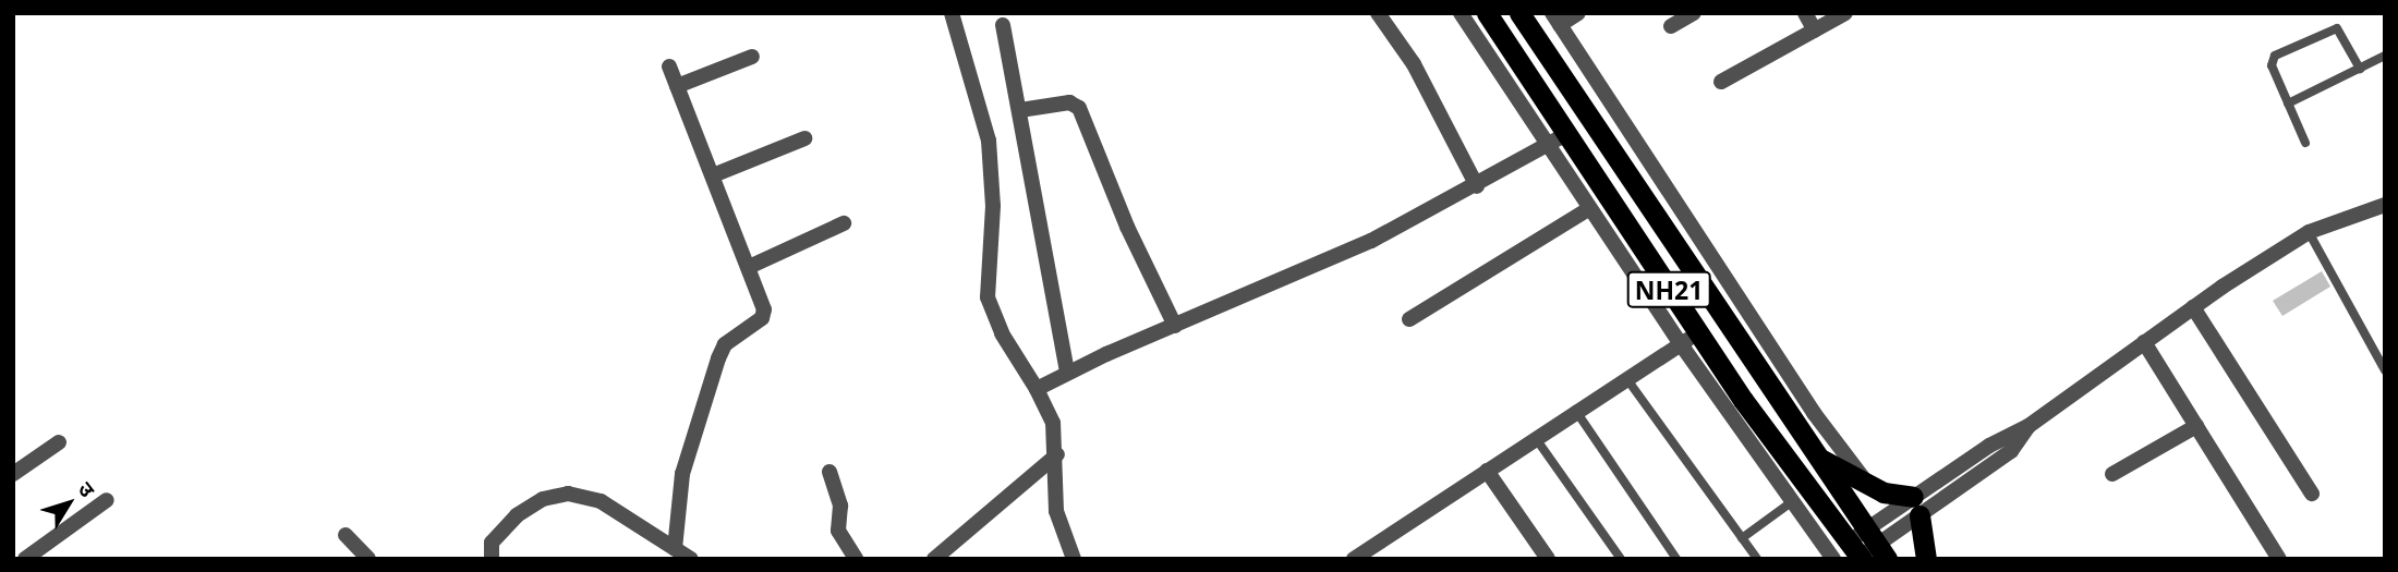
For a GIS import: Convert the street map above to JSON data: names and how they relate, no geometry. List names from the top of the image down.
{
  "streets": {
    "highway": ["NH21"]
  },
  "north": "top right"
}
